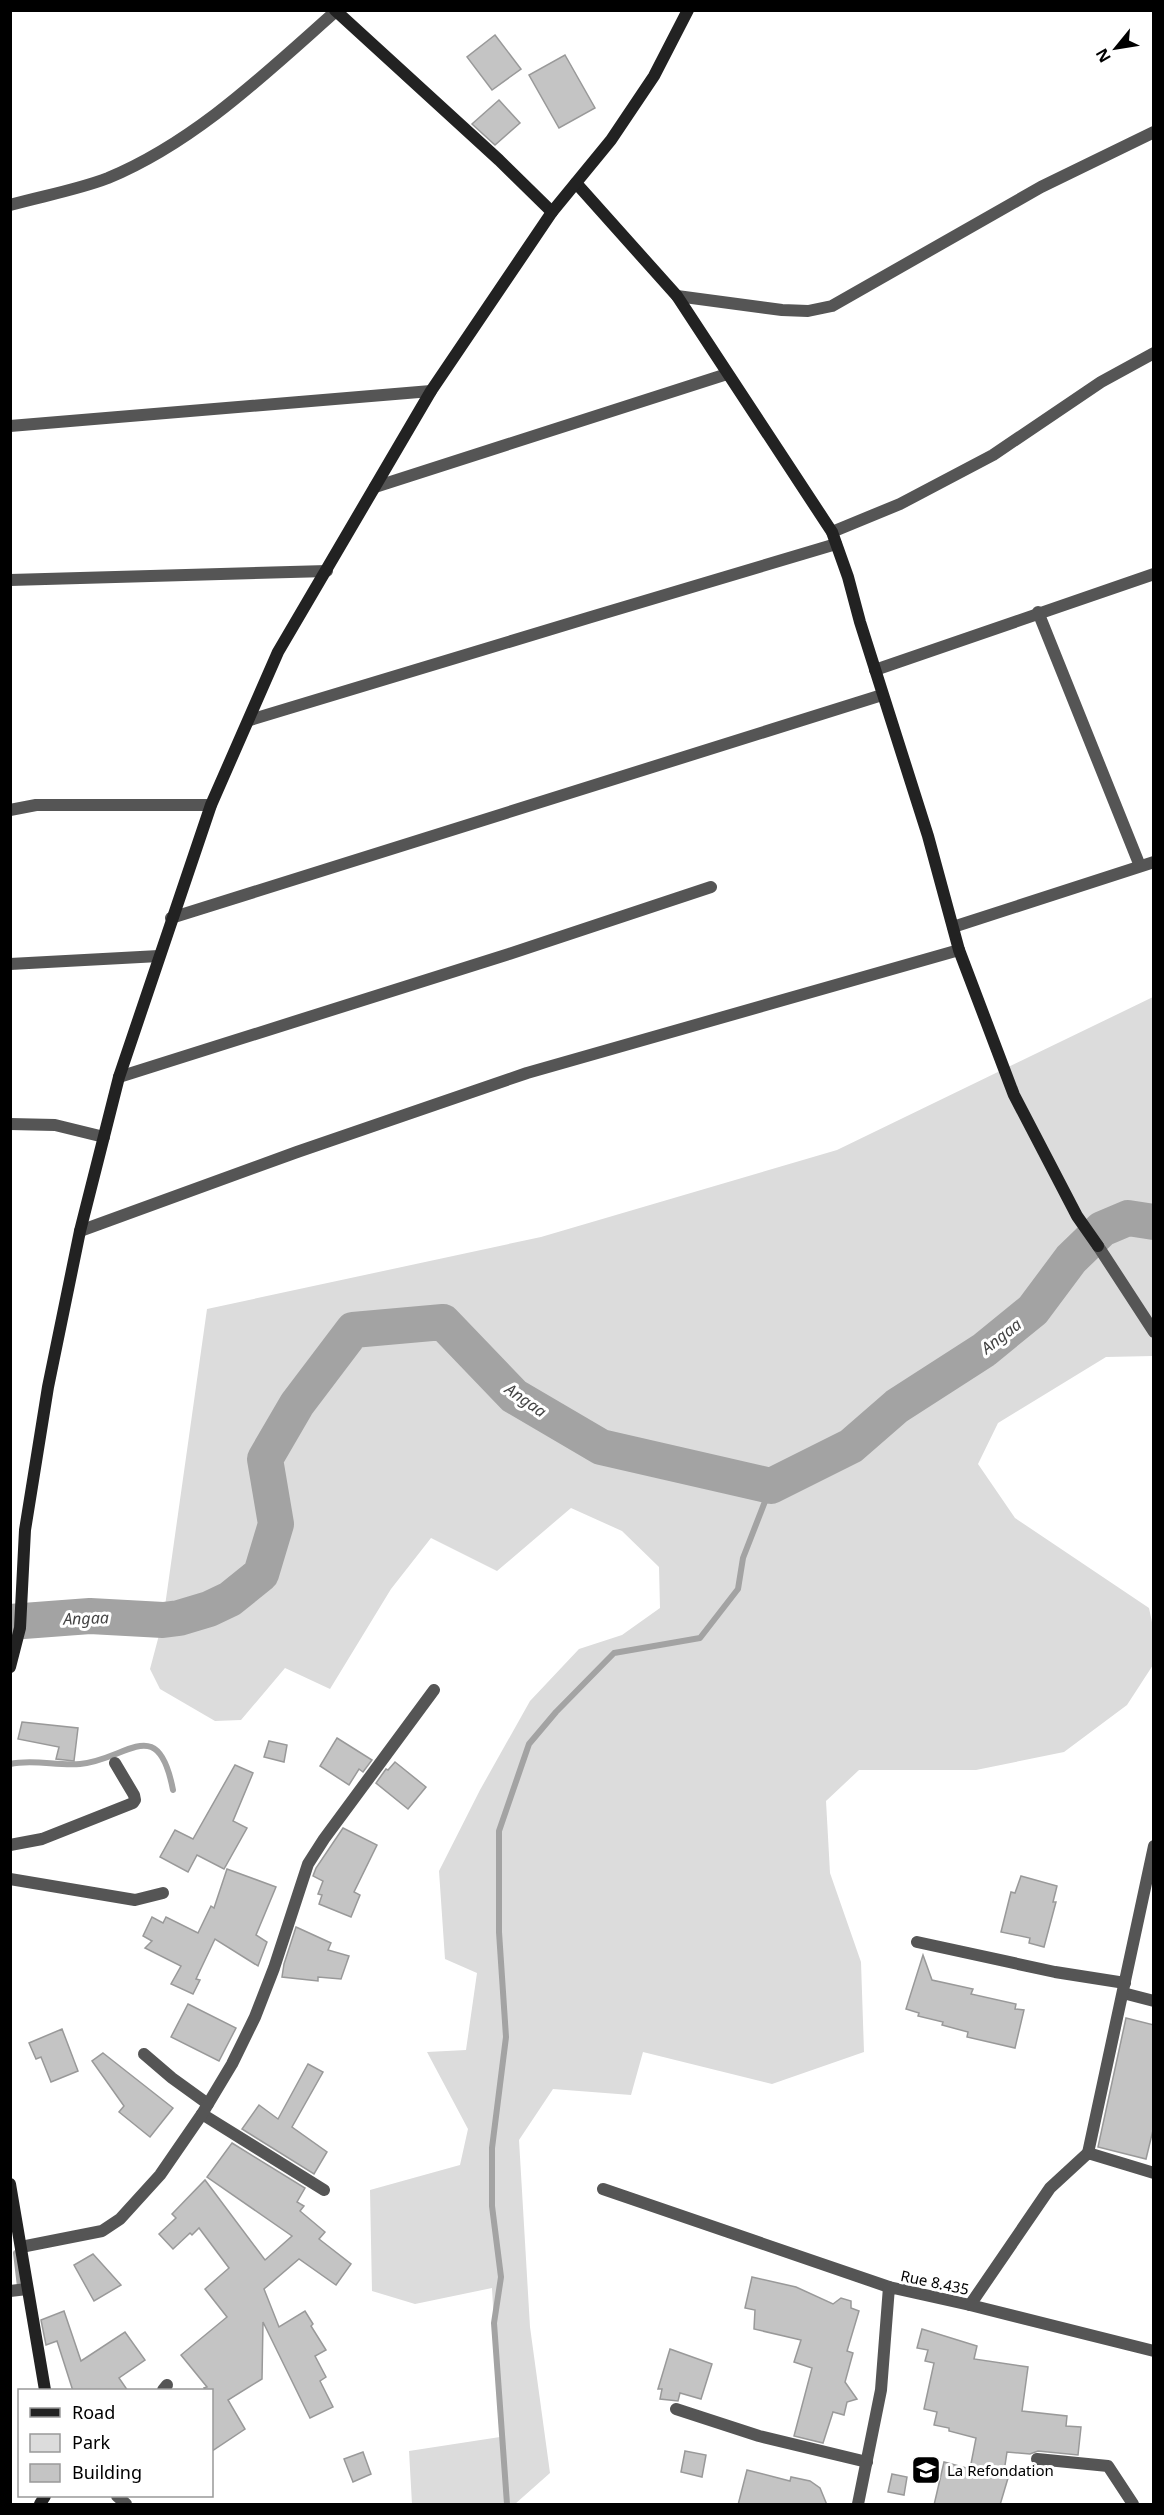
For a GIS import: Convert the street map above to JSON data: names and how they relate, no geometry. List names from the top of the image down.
{
  "streets": {
    "street": ["Rue 8.435"]
  },
  "water": ["Angaa"],
  "places": {
    "school or university": ["La Refondation"]
  },
  "legend": ["Road", "Park", "Building"],
  "north": "bottom left"
}
